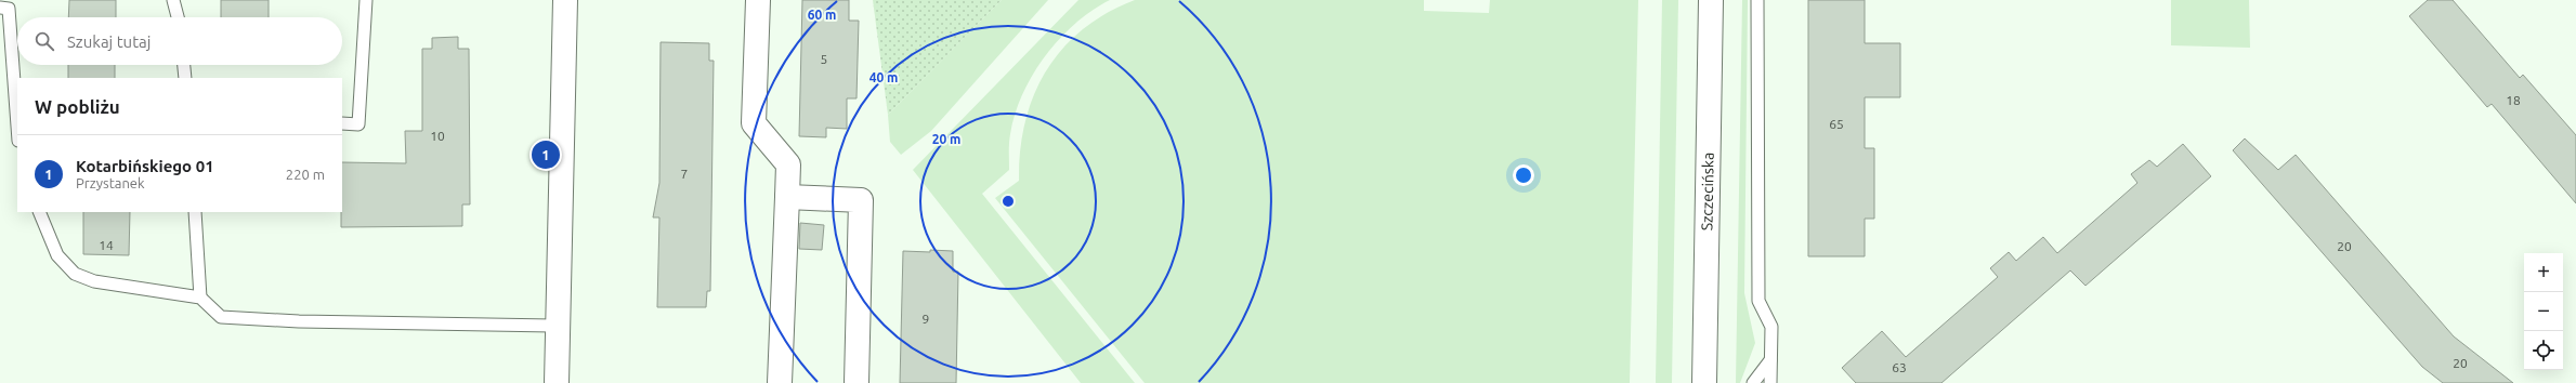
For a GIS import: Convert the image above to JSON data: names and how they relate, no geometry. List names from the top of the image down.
{
  "streets": {
    "street": ["Szczecińska"]
  },
  "house_numbers": [
    "5",
    "18",
    "65",
    "10",
    "7",
    "14",
    "20",
    "9",
    "20",
    "63"
  ],
  "page": {
    "search": "Szukaj tutaj",
    "heading": "W pobliżu",
    "list": [
      {
        "mark": "1",
        "name": "Kotarbińskiego 01",
        "note": "Przystanek",
        "value": "220 m"
      }
    ],
    "pins": "1",
    "map_buttons": ["+", "−"]
  },
  "rings": ["60 m", "40 m", "20 m"]
}
